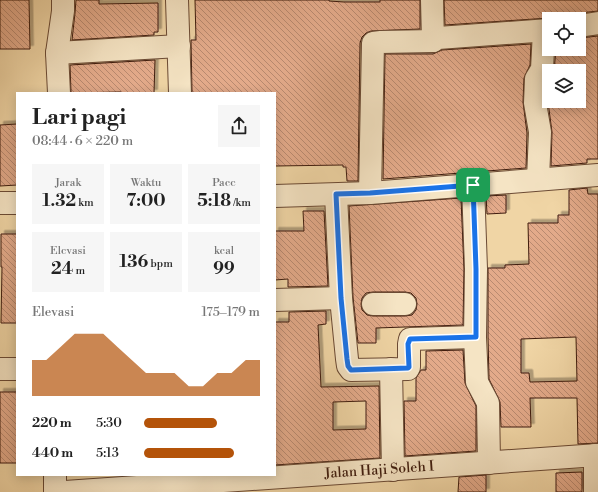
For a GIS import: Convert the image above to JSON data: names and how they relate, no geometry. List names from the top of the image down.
{
  "streets": {
    "street": ["Jalan Haji Soleh I"]
  },
  "page": {
    "heading": ["Lari pagi", "08:44 · 6 × 220 m"],
    "stats": [
      ["Jarak", "1.32 km"],
      ["Waktu", "7:00"],
      ["Pace", "5:18 /km"],
      ["Elevasi", "24 m"],
      ["136 bpm"],
      ["kcal", "99"]
    ],
    "chart": ["Elevasi", "175–179 m"],
    "list": [
      {
        "name": "220 m",
        "note": "5:30"
      },
      {
        "name": "440 m",
        "note": "5:13"
      }
    ]
  }
}
